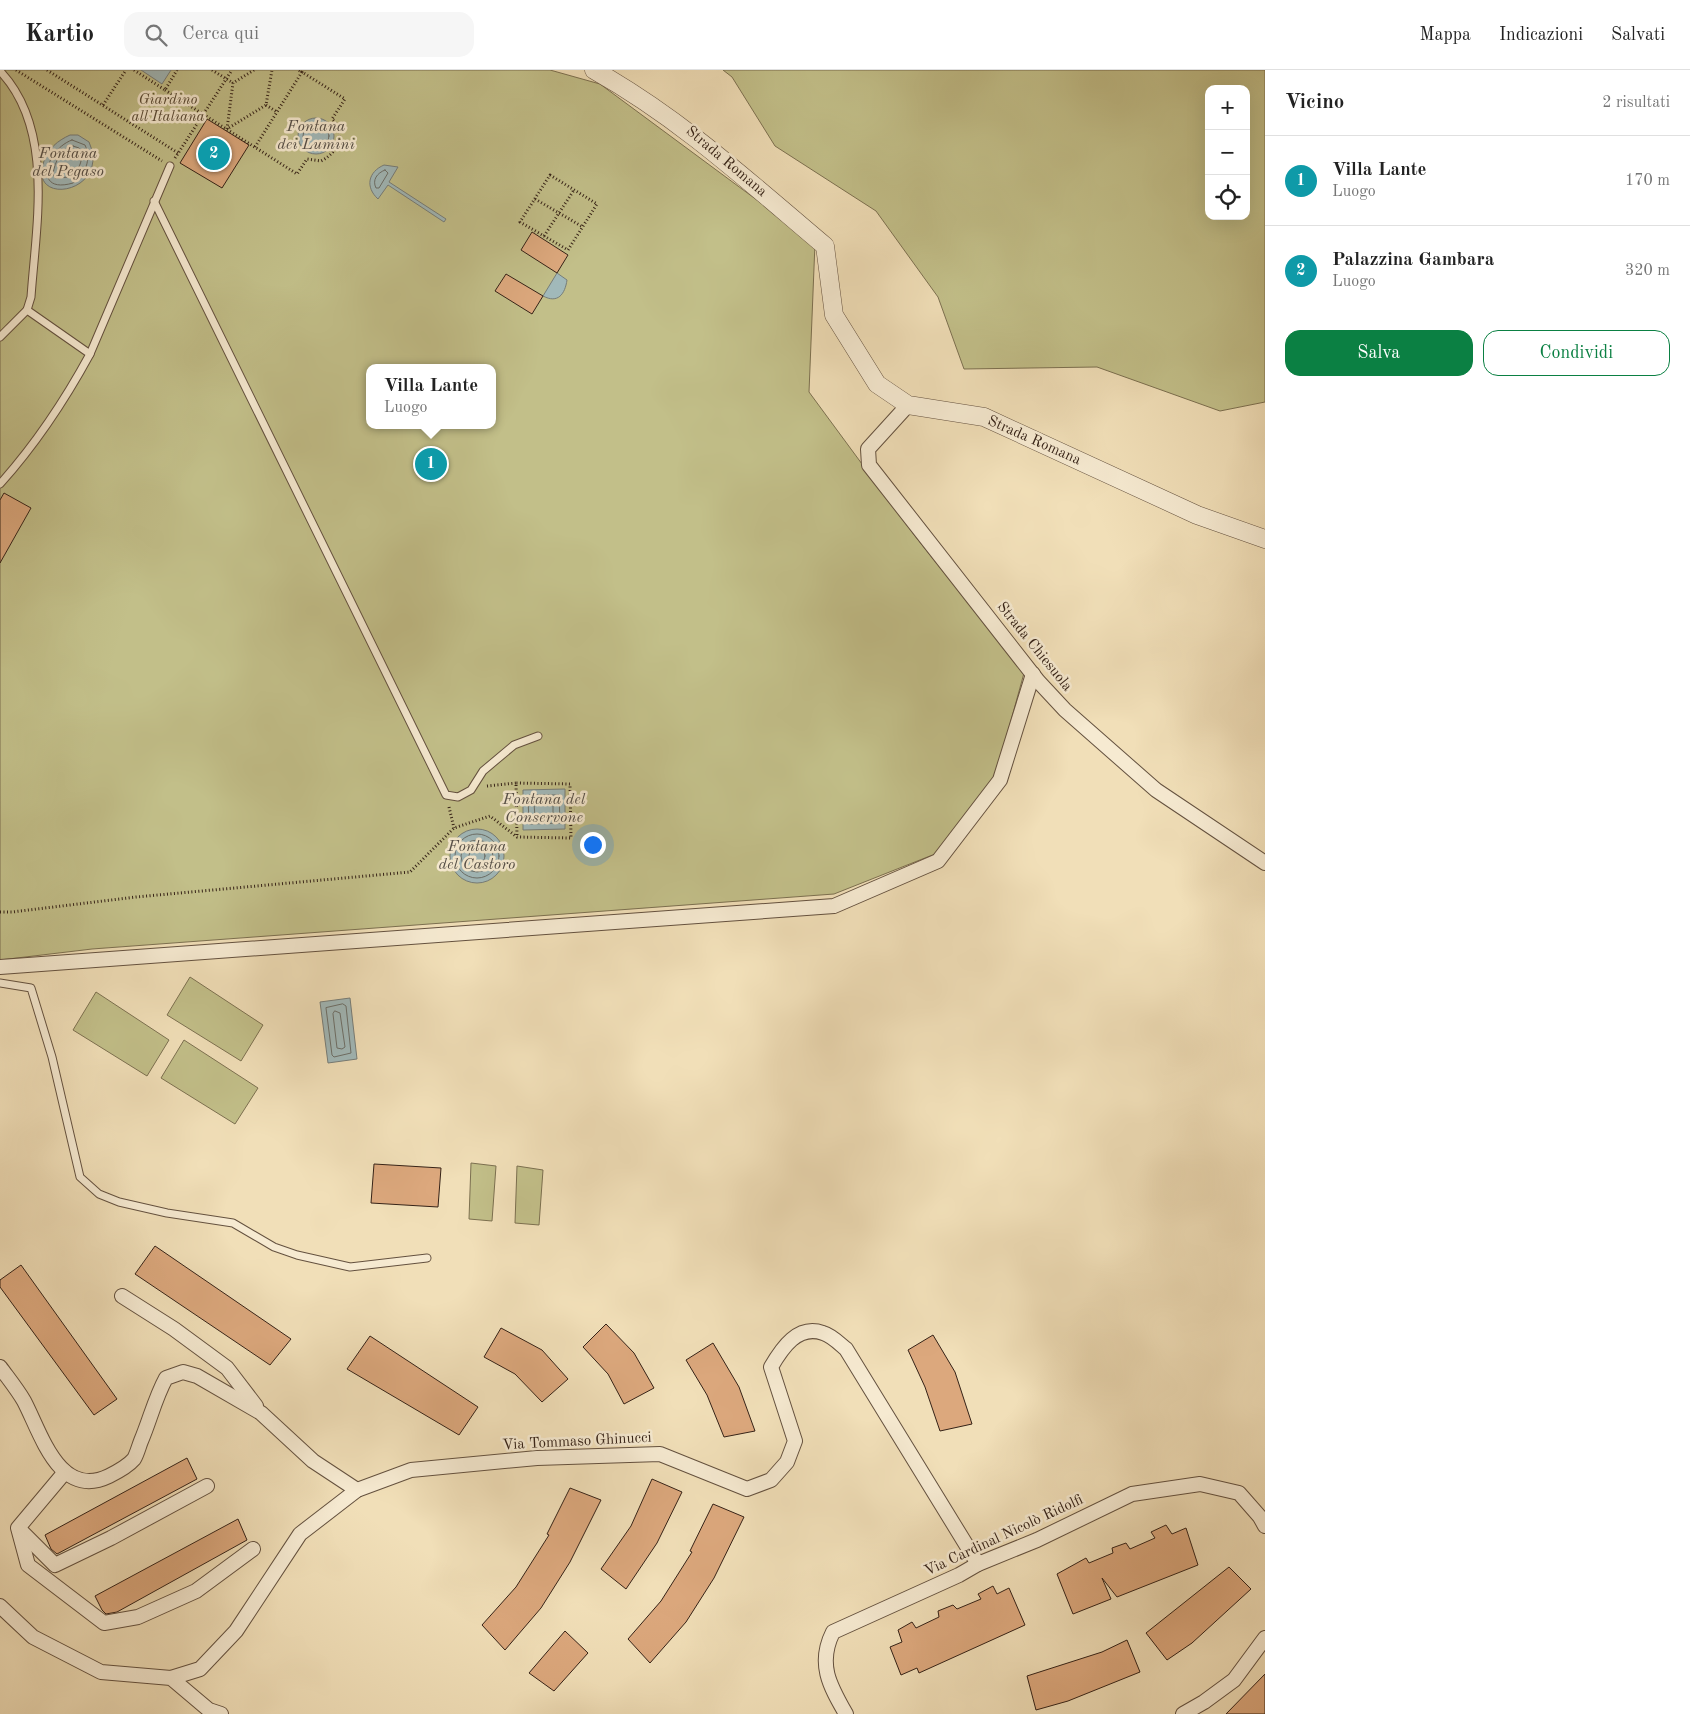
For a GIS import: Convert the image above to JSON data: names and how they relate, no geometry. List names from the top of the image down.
{
  "streets": {
    "street": [
      "Strada Romana",
      "Strada Chiesuola",
      "Via Tommaso Ghinucci",
      "Via Cardinal Nicolò Ridolfi"
    ]
  },
  "crossings": [
    ["Strada Romana", "Strada Chiesuola"],
    ["Via Tommaso Ghinucci", "Via Cardinal Nicolò Ridolfi"]
  ],
  "water": [
    "Fontana dei Lumini",
    "Fontana del Pegaso",
    "Fontana del Conservone",
    "Fontana del Castoro"
  ],
  "parks": ["Giardino all'Italiana"],
  "page": {
    "header": "Kartio",
    "search": "Cerca qui",
    "nav": ["Mappa", "Indicazioni", "Salvati"],
    "heading": ["Vicino", "2 risultati"],
    "map_buttons": ["+", "−"],
    "list": [
      {
        "mark": "1",
        "name": "Villa Lante",
        "note": "Luogo",
        "value": "170 m"
      },
      {
        "mark": "2",
        "name": "Palazzina Gambara",
        "note": "Luogo",
        "value": "320 m"
      }
    ],
    "pins": ["2", "1"],
    "buttons": ["Salva", "Condividi"],
    "popup": ["Villa Lante", "Luogo"]
  }
}
